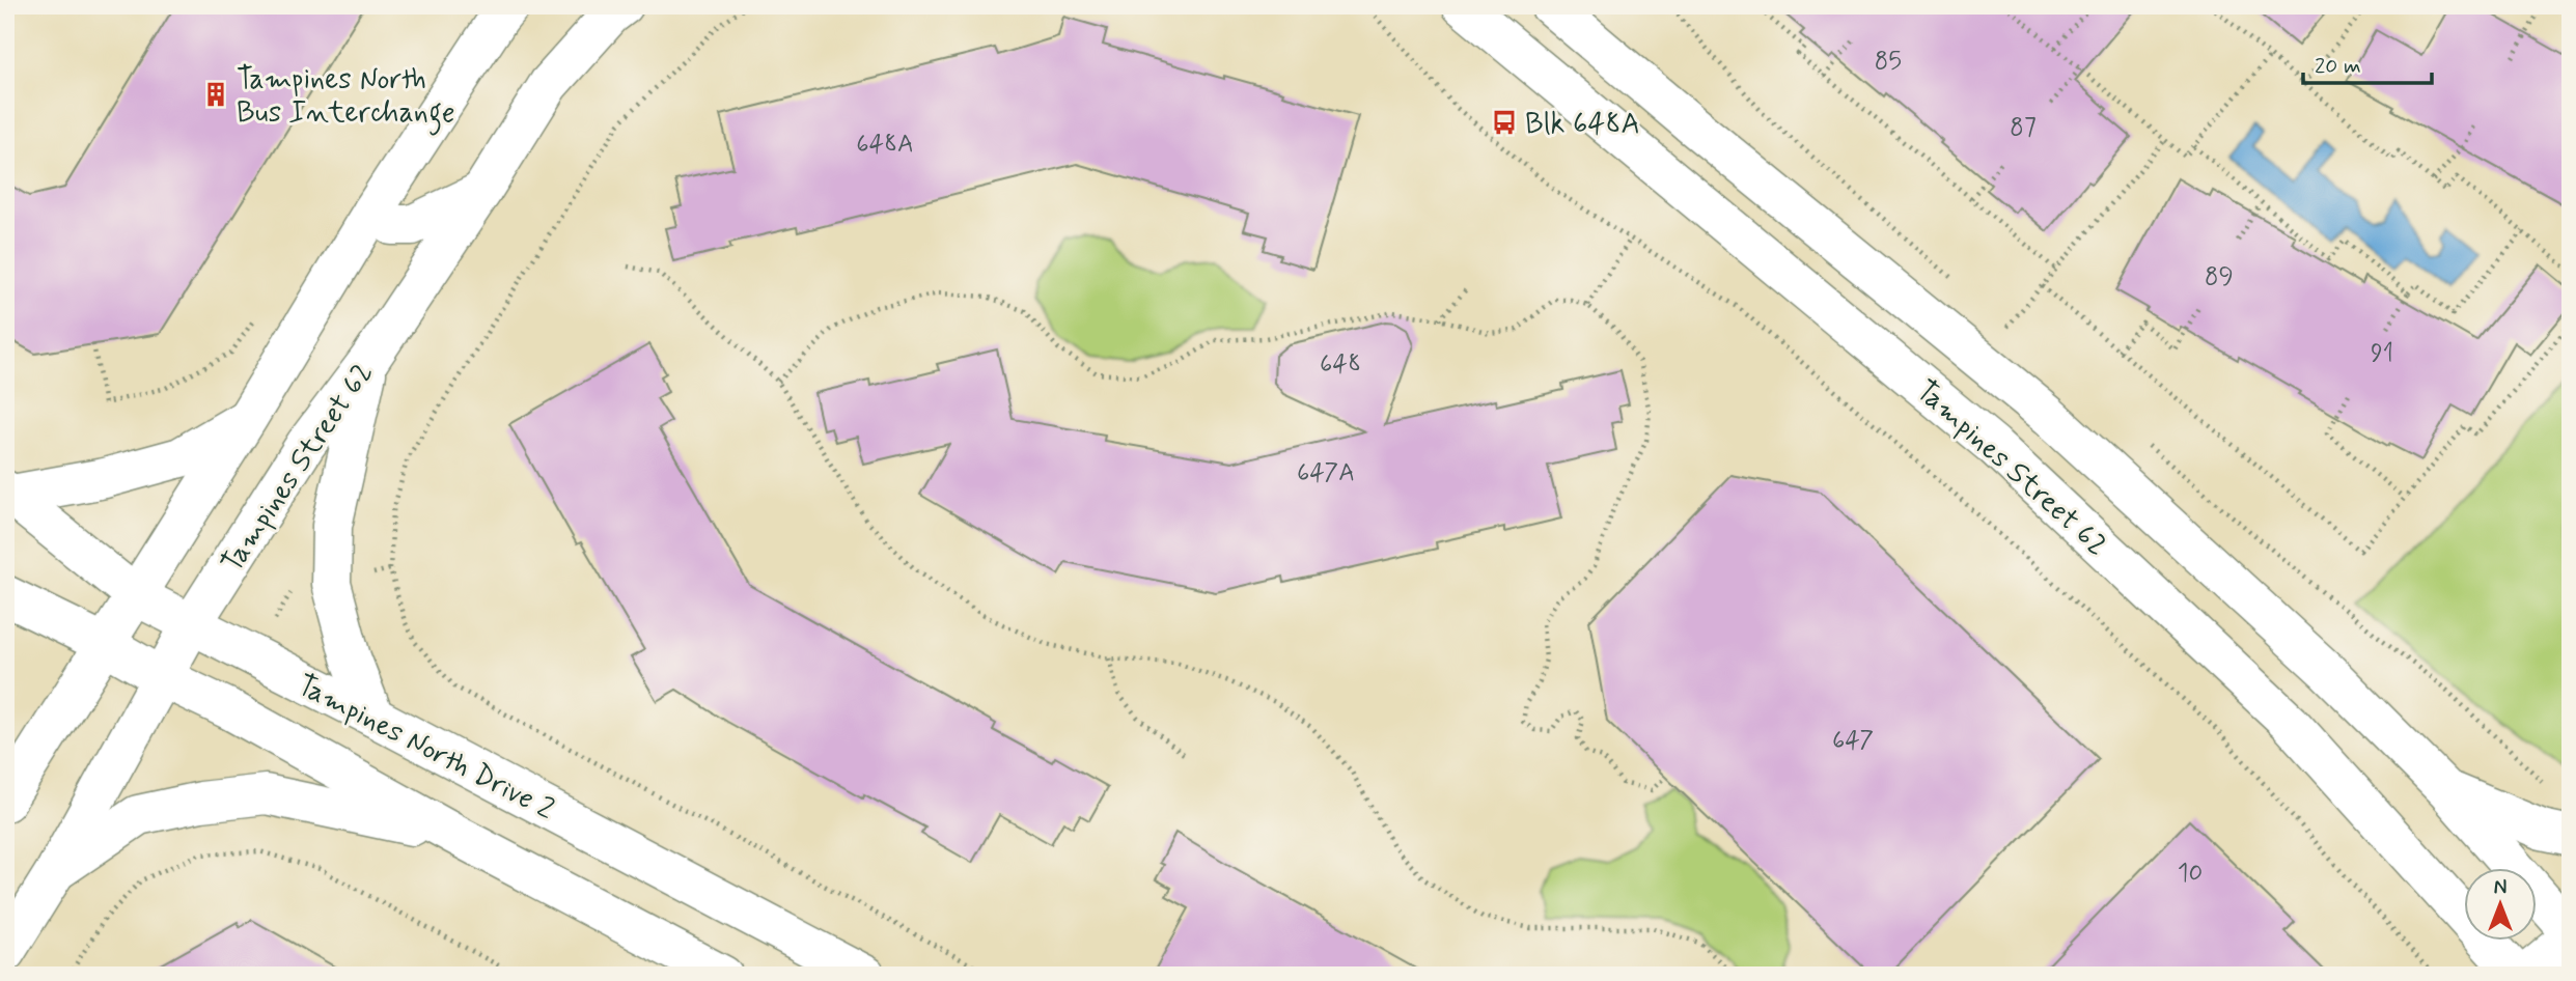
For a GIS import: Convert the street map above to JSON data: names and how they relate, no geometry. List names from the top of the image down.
{
  "streets": {
    "street": ["Tampines Street 62", "Tampines North Drive 2"]
  },
  "crossings": [
    ["Tampines Street 62", "Tampines North Drive 2"]
  ],
  "places": {
    "building": ["Tampines North Bus Interchange"],
    "bus stop": ["Blk 648A"]
  },
  "house_numbers": [
    "85",
    "87",
    "648A",
    "89",
    "91",
    "648",
    "647A",
    "647",
    "10"
  ],
  "scale_bar": "20 m",
  "north": "top"
}
